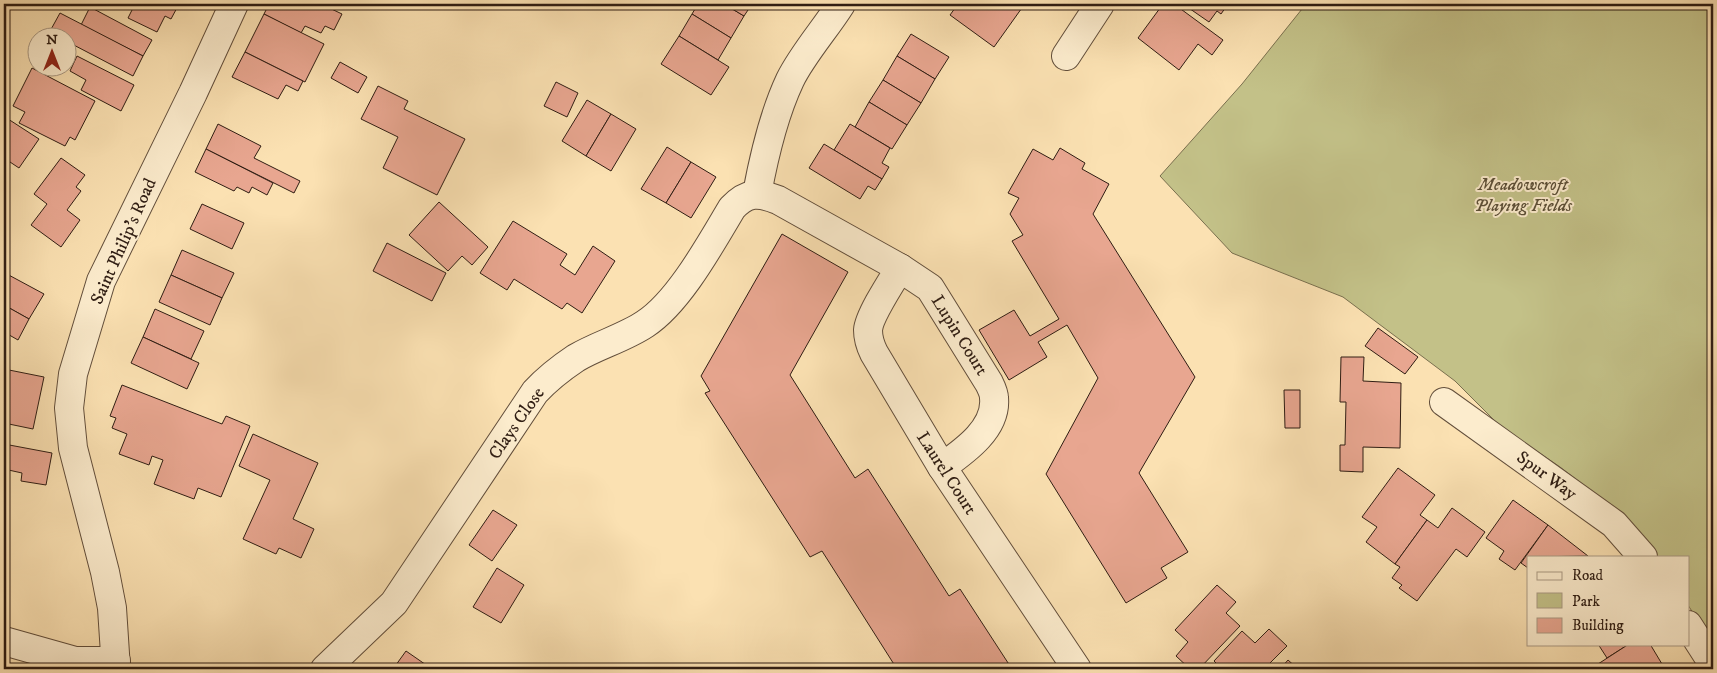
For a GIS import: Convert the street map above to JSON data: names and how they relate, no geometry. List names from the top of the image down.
{
  "streets": {
    "street": [
      "Saint Philip's Road",
      "Lupin Court",
      "Clays Close",
      "Laurel Court",
      "Spur Way"
    ]
  },
  "crossings": [
    ["Lupin Court", "Clays Close"],
    ["Lupin Court", "Laurel Court"]
  ],
  "parks": ["Meadowcroft Playing Fields"],
  "legend": ["Road", "Park", "Building"],
  "north": "top"
}
